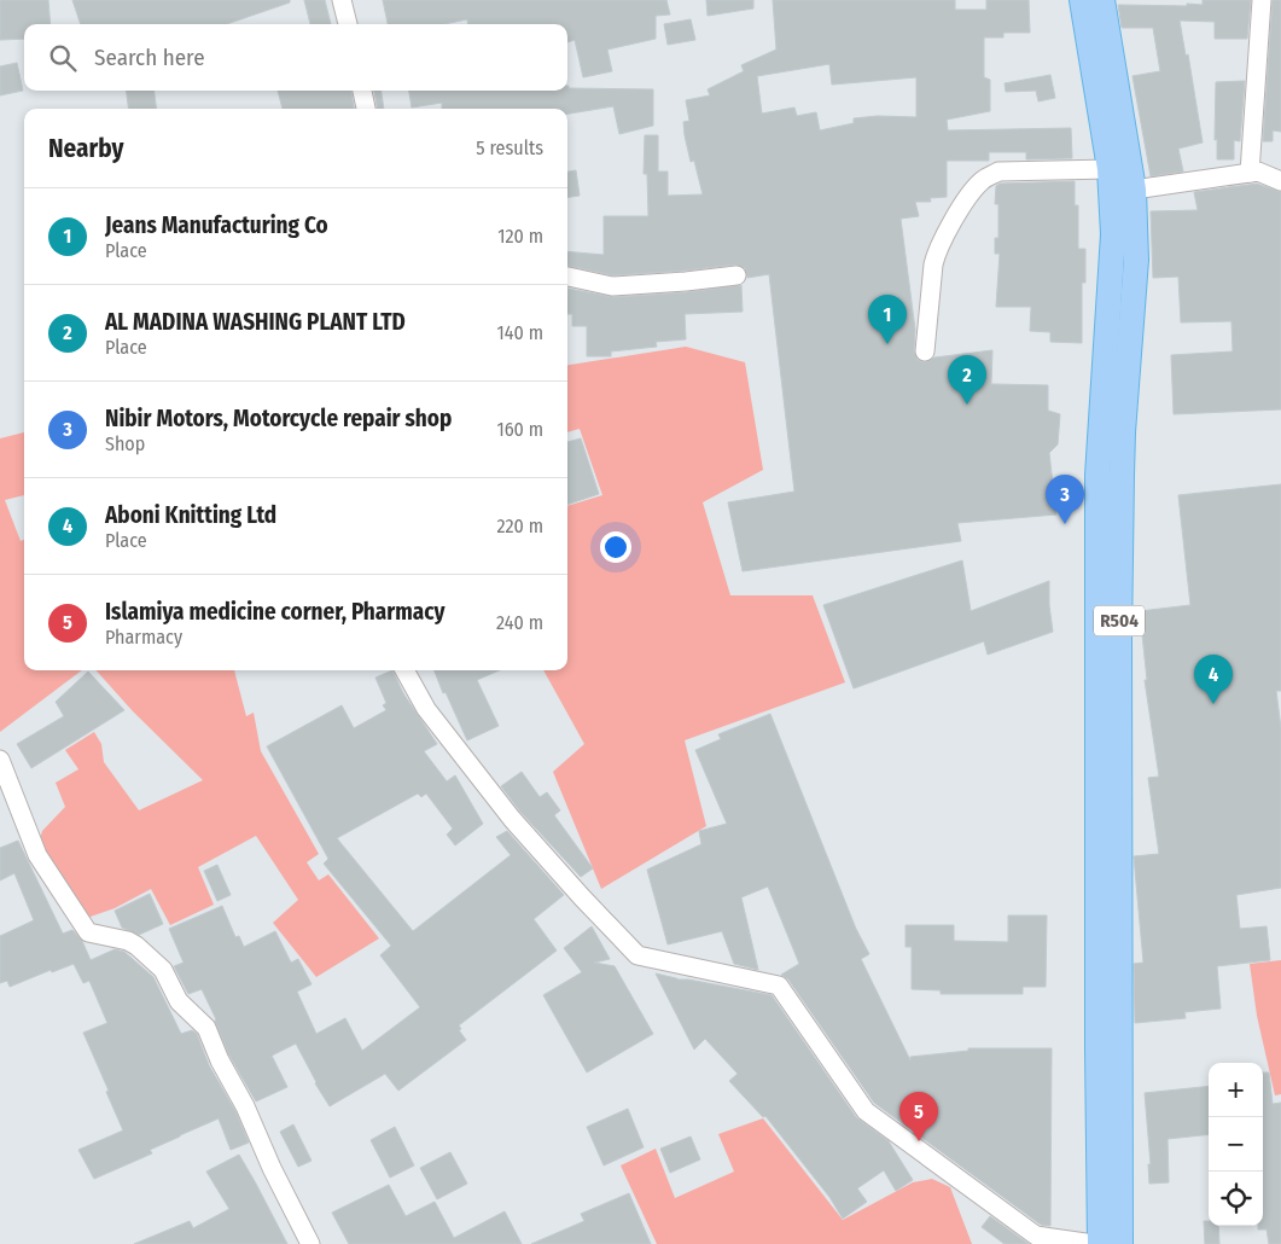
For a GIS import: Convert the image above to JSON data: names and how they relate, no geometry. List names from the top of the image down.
{
  "streets": {
    "main road": ["R504"]
  },
  "page": {
    "search": "Search here",
    "heading": ["Nearby", "5 results"],
    "list": [
      {
        "mark": "1",
        "name": "Jeans Manufacturing Co",
        "note": "Place",
        "value": "120 m"
      },
      {
        "mark": "2",
        "name": "AL MADINA WASHING PLANT LTD",
        "note": "Place",
        "value": "140 m"
      },
      {
        "mark": "3",
        "name": "Nibir Motors, Motorcycle repair shop",
        "note": "Shop",
        "value": "160 m"
      },
      {
        "mark": "4",
        "name": "Aboni Knitting Ltd",
        "note": "Place",
        "value": "220 m"
      },
      {
        "mark": "5",
        "name": "Islamiya medicine corner, Pharmacy",
        "note": "Pharmacy",
        "value": "240 m"
      }
    ],
    "pins": [
      "1",
      "2",
      "3",
      "4",
      "5"
    ],
    "map_buttons": ["+", "−"]
  }
}
